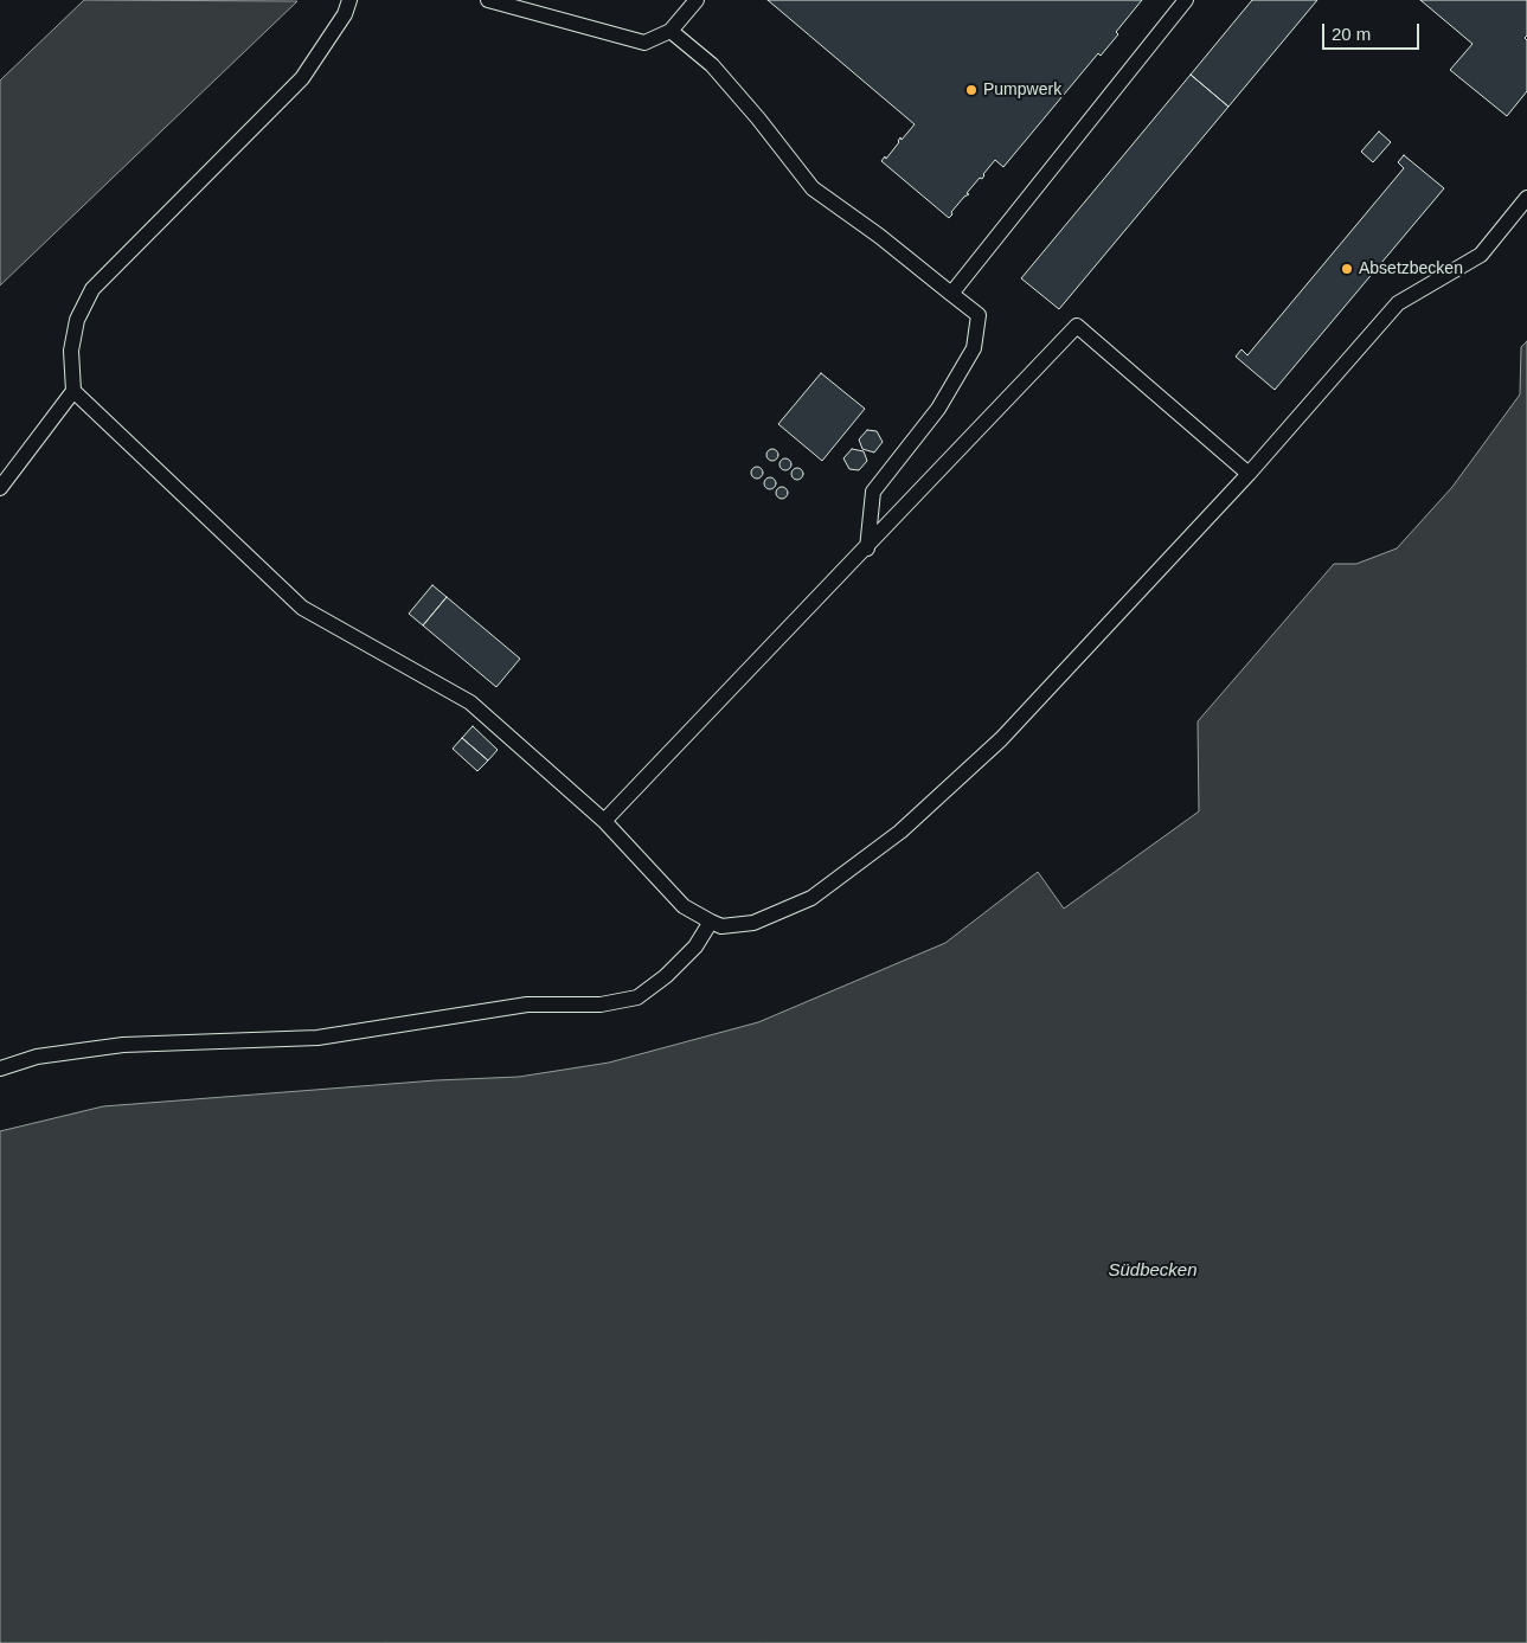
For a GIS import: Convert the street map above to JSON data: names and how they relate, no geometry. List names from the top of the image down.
{
  "water": ["Südbecken"],
  "places": ["Pumpwerk", "Absetzbecken"],
  "scale_bar": "20 m"
}
